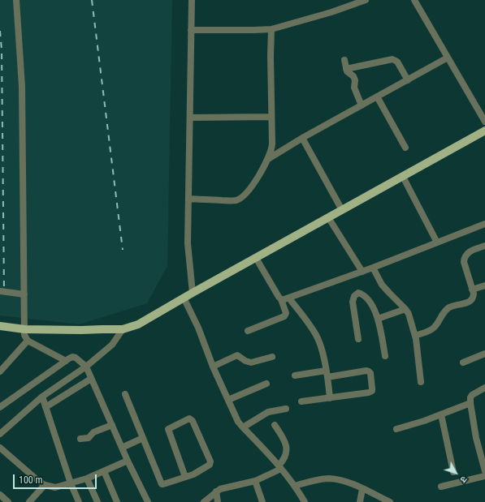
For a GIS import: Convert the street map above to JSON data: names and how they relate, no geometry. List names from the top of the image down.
{
  "scale_bar": "100 m",
  "north": "bottom right"
}
